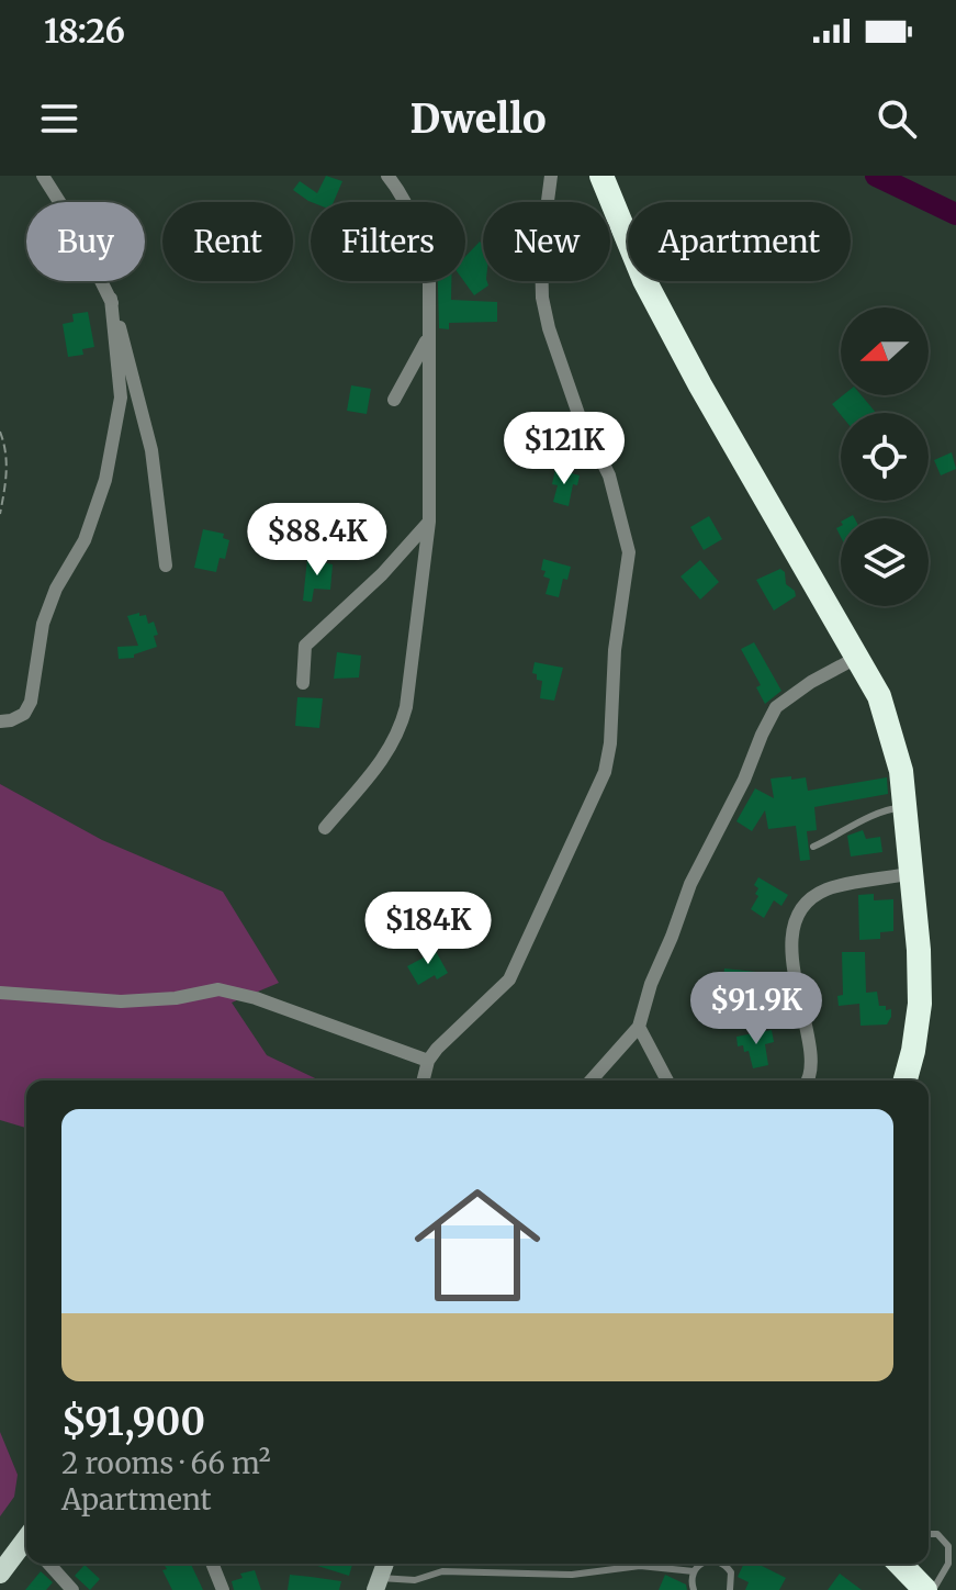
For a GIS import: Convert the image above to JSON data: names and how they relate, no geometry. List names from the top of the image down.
{
  "north": "left",
  "page": {
    "status": "18:26",
    "header": "Dwello",
    "chip": [
      "Buy",
      "Rent",
      "Filters",
      "New",
      "Apartment"
    ],
    "price": [
      "$121K",
      "$88.4K",
      "$184K",
      "$91.9K"
    ],
    "list": [
      {
        "name": "$91,900",
        "note": "2 rooms · 66 m² · Apartment"
      }
    ]
  }
}
